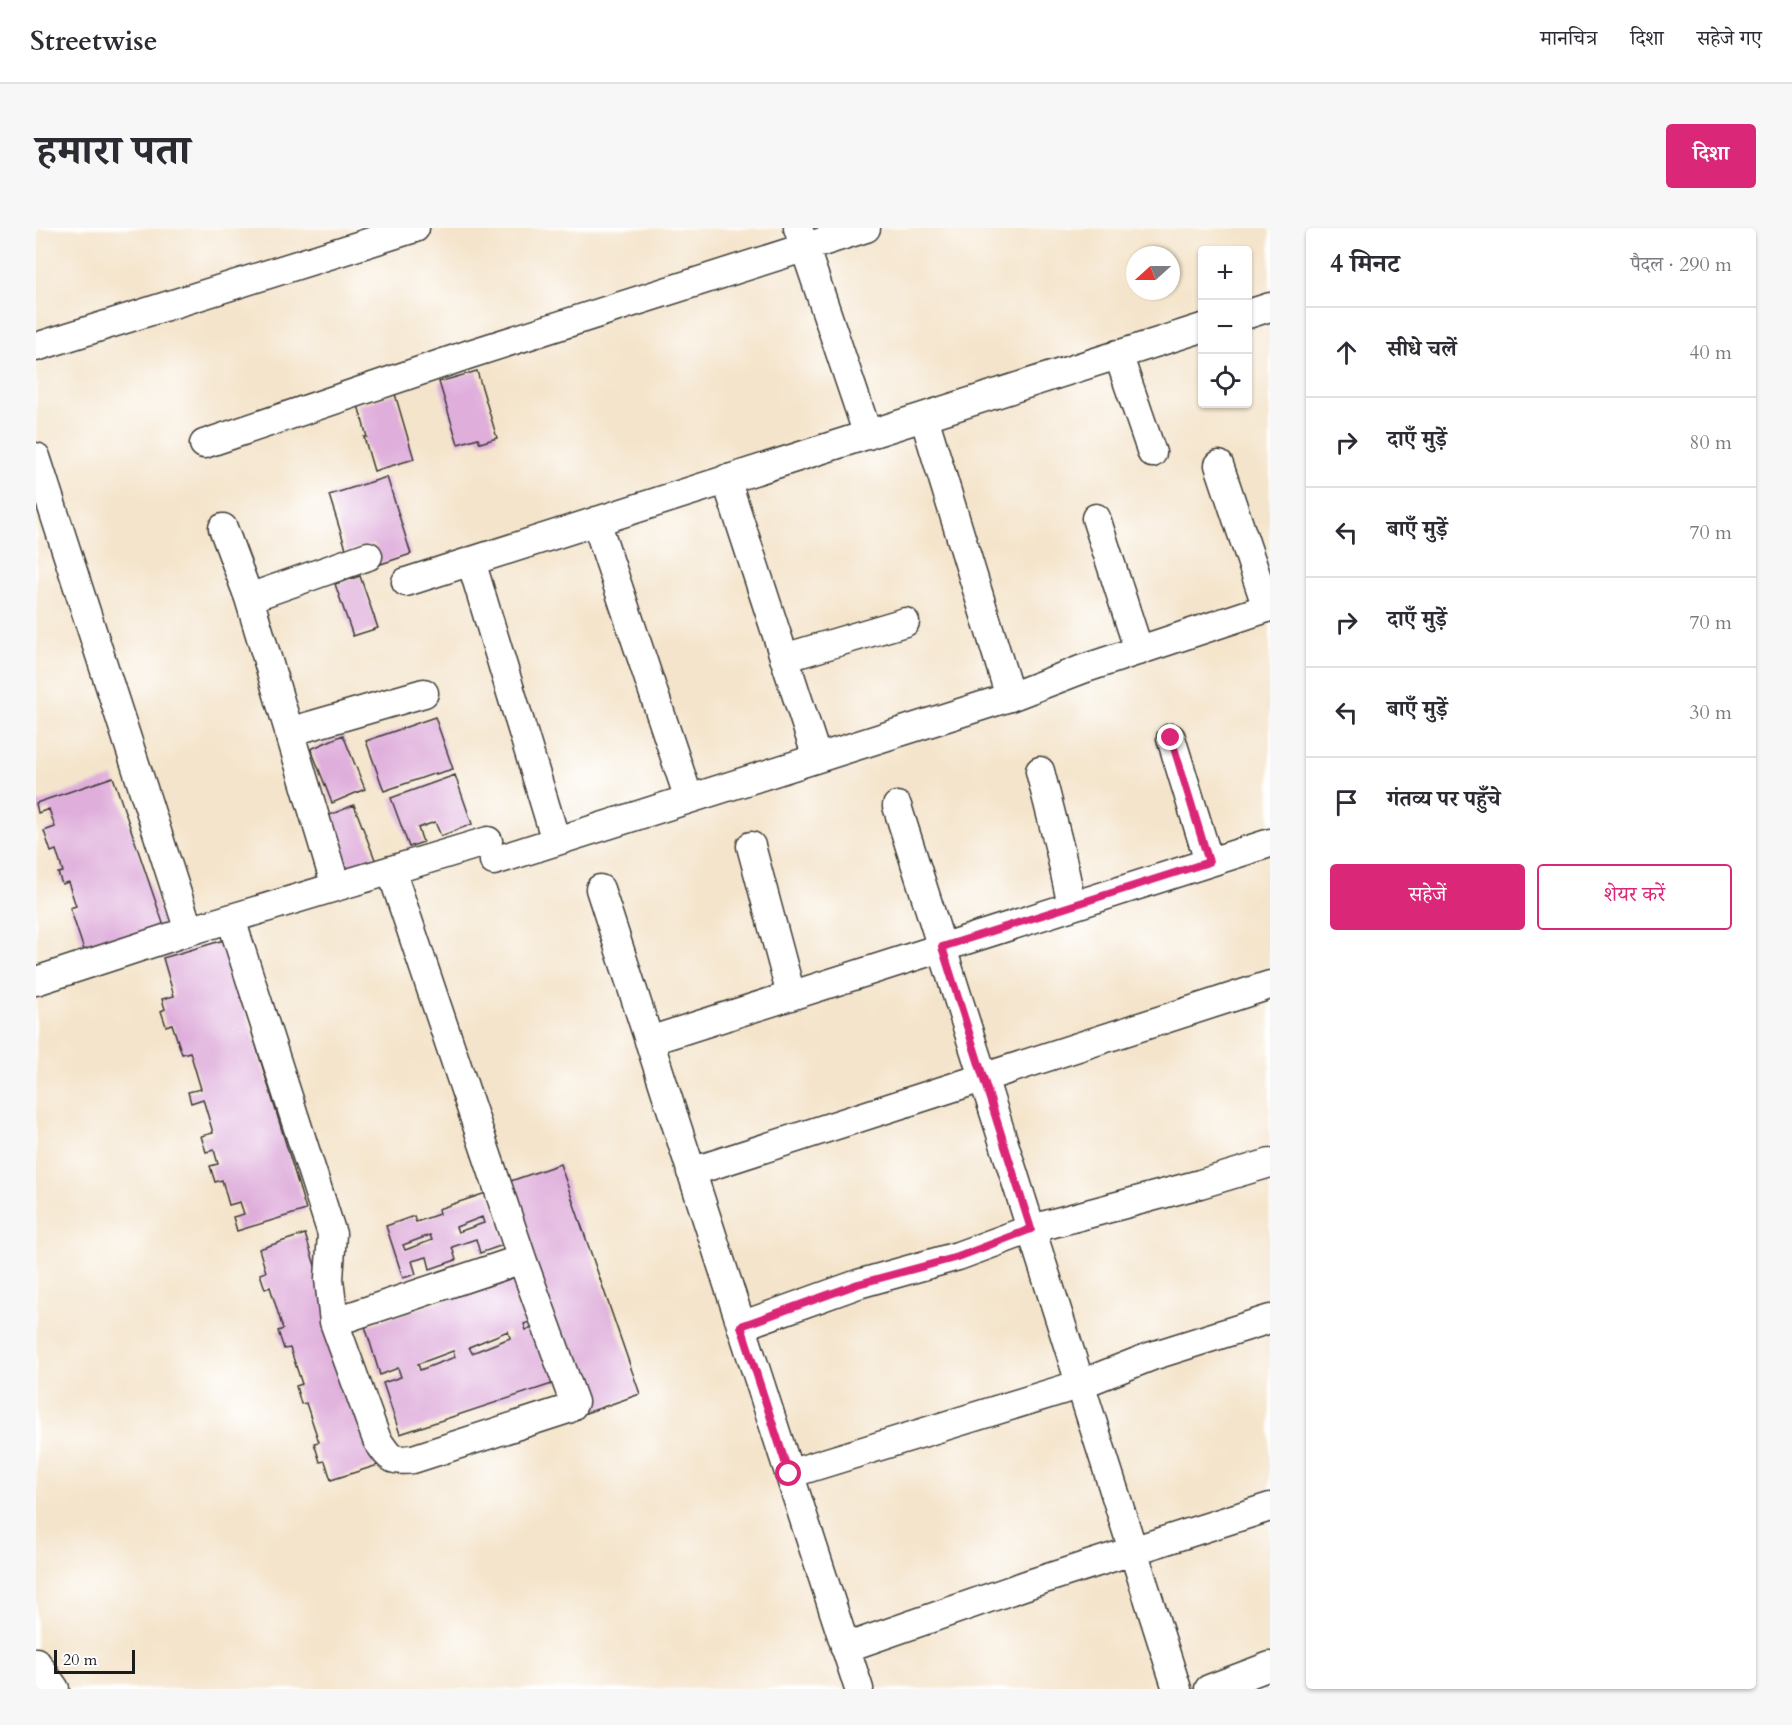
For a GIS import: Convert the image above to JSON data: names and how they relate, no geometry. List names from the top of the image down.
{
  "scale_bar": "20 m",
  "north": "left",
  "page": {
    "header": "Streetwise",
    "nav": ["मानचित्र", "दिशा", "सहेजे गए"],
    "title": "हमारा पता",
    "buttons": [
      "दिशा",
      ["सहेजें", "शेयर करें"]
    ],
    "heading": ["4 मिनट", "पैदल · 290 m"],
    "map_buttons": ["+", "−"],
    "list": [
      ["सीधे चलें", "40 m"],
      ["दाएँ मुड़ें", "80 m"],
      ["बाएँ मुड़ें", "70 m"],
      ["दाएँ मुड़ें", "70 m"],
      ["बाएँ मुड़ें", "30 m"],
      "गंतव्य पर पहुँचे"
    ],
    "scale": "20 m"
  }
}
